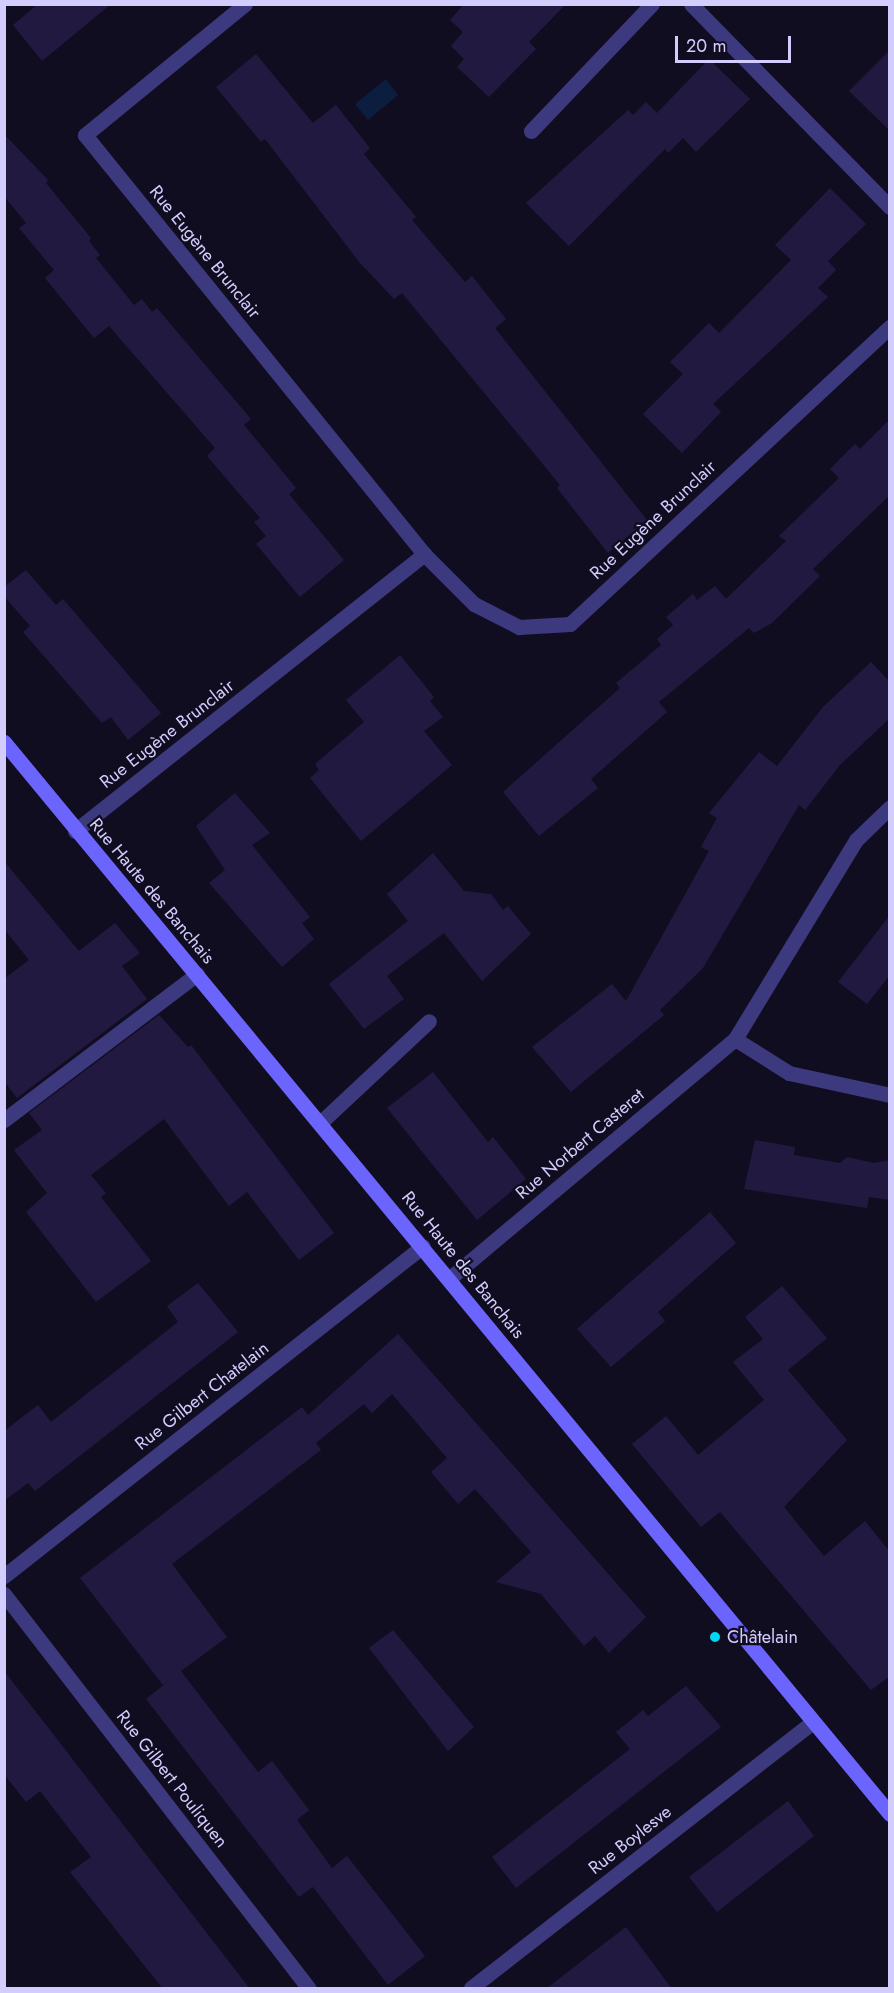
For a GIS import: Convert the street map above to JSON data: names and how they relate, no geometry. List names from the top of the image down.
{
  "streets": {
    "street": [
      "Rue Eugène Brunclair",
      "Rue Haute des Banchais",
      "Rue Norbert Casteret",
      "Rue Gilbert Chatelain",
      "Rue Gilbert Pouliquen",
      "Rue Boylesve"
    ]
  },
  "crossings": [
    ["Rue Eugène Brunclair", "Rue Haute des Banchais"],
    ["Rue Haute des Banchais", "Rue Norbert Casteret"],
    ["Rue Haute des Banchais", "Rue Gilbert Chatelain"],
    ["Rue Haute des Banchais", "Rue Boylesve"]
  ],
  "places": ["Châtelain"],
  "scale_bar": "20 m"
}
